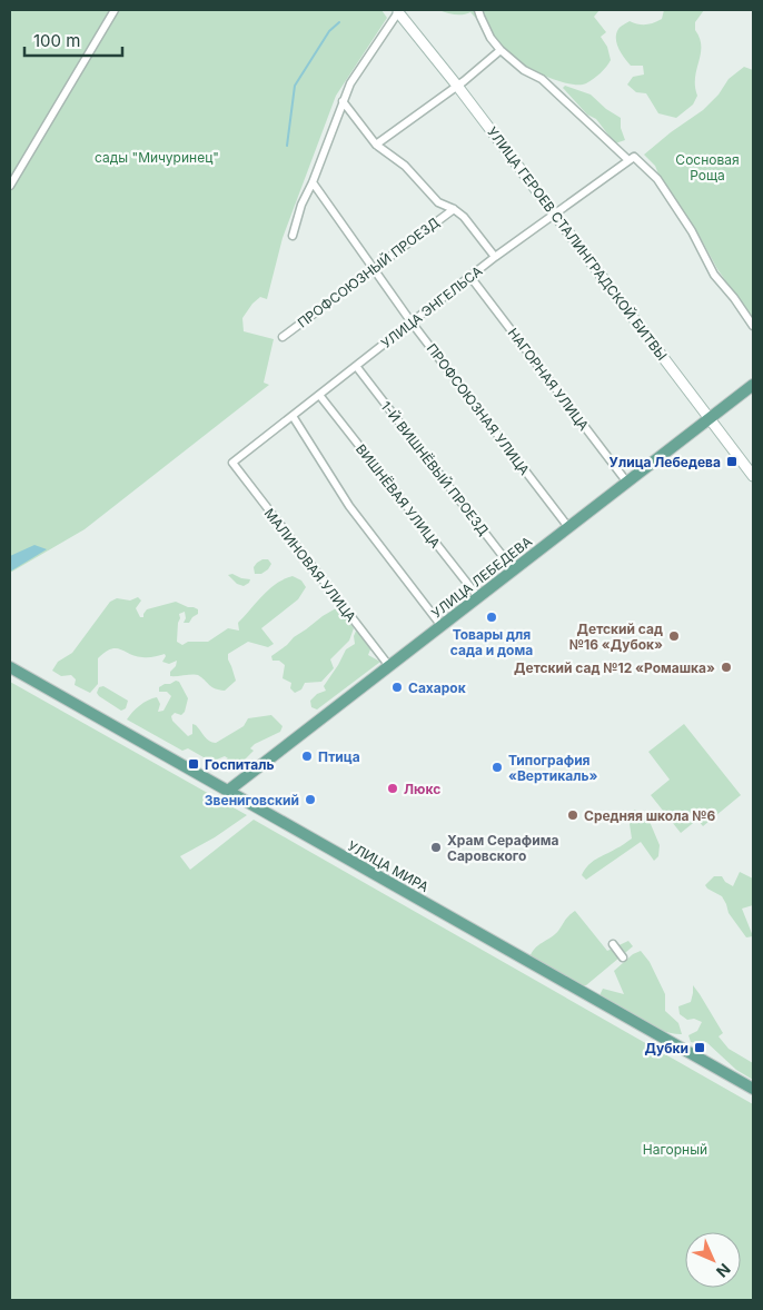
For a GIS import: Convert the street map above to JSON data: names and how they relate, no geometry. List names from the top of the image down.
{
  "streets": {
    "main road": ["УЛИЦА ЛЕБЕДЕВА", "УЛИЦА МИРА"],
    "street": [
      "УЛИЦА ГЕРОЕВ СТАЛИНГРАДСКОЙ БИТВЫ",
      "ПРОФСОЮЗНЫЙ ПРОЕЗД",
      "УЛИЦА ЭНГЕЛЬСА",
      "НАГОРНАЯ УЛИЦА",
      "ПРОФСОЮЗНАЯ УЛИЦА",
      "1-Й ВИШНЁВЫЙ ПРОЕЗД",
      "ВИШНЁВАЯ УЛИЦА",
      "МАЛИНОВАЯ УЛИЦА"
    ]
  },
  "crossings": [
    ["УЛИЦА ГЕРОЕВ СТАЛИНГРАДСКОЙ БИТВЫ", "УЛИЦА ЭНГЕЛЬСА"],
    ["УЛИЦА ГЕРОЕВ СТАЛИНГРАДСКОЙ БИТВЫ", "УЛИЦА ЛЕБЕДЕВА"],
    ["ПРОФСОЮЗНЫЙ ПРОЕЗД", "ПРОФСОЮЗНАЯ УЛИЦА"],
    ["УЛИЦА ЭНГЕЛЬСА", "НАГОРНАЯ УЛИЦА"],
    ["УЛИЦА ЭНГЕЛЬСА", "ПРОФСОЮЗНАЯ УЛИЦА"],
    ["УЛИЦА ЭНГЕЛЬСА", "1-Й ВИШНЁВЫЙ ПРОЕЗД"],
    ["УЛИЦА ЭНГЕЛЬСА", "ВИШНЁВАЯ УЛИЦА"],
    ["УЛИЦА ЭНГЕЛЬСА", "МАЛИНОВАЯ УЛИЦА"],
    ["НАГОРНАЯ УЛИЦА", "УЛИЦА ЛЕБЕДЕВА"],
    ["ПРОФСОЮЗНАЯ УЛИЦА", "УЛИЦА ЛЕБЕДЕВА"],
    ["1-Й ВИШНЁВЫЙ ПРОЕЗД", "УЛИЦА ЛЕБЕДЕВА"],
    ["ВИШНЁВАЯ УЛИЦА", "УЛИЦА ЛЕБЕДЕВА"],
    ["МАЛИНОВАЯ УЛИЦА", "УЛИЦА ЛЕБЕДЕВА"],
    ["УЛИЦА ЛЕБЕДЕВА", "УЛИЦА МИРА"]
  ],
  "parks": ["сады \"Мичуринец\"", "Сосновая Роща", "Нагорный"],
  "places": {
    "transit": ["Улица Лебедева", "Госпиталь", "Дубки"],
    "other": [
      "Товары для сада и дома",
      "Детский сад №16 «Дубок»",
      "Детский сад №12 «Ромашка»",
      "Сахарок",
      "Птица",
      "Типография «Вертикаль»",
      "Люкс",
      "Звениговский",
      "Средняя школа №6",
      "Храм Серафима Саровского"
    ]
  },
  "scale_bar": "100 m",
  "north": "bottom right"
}
